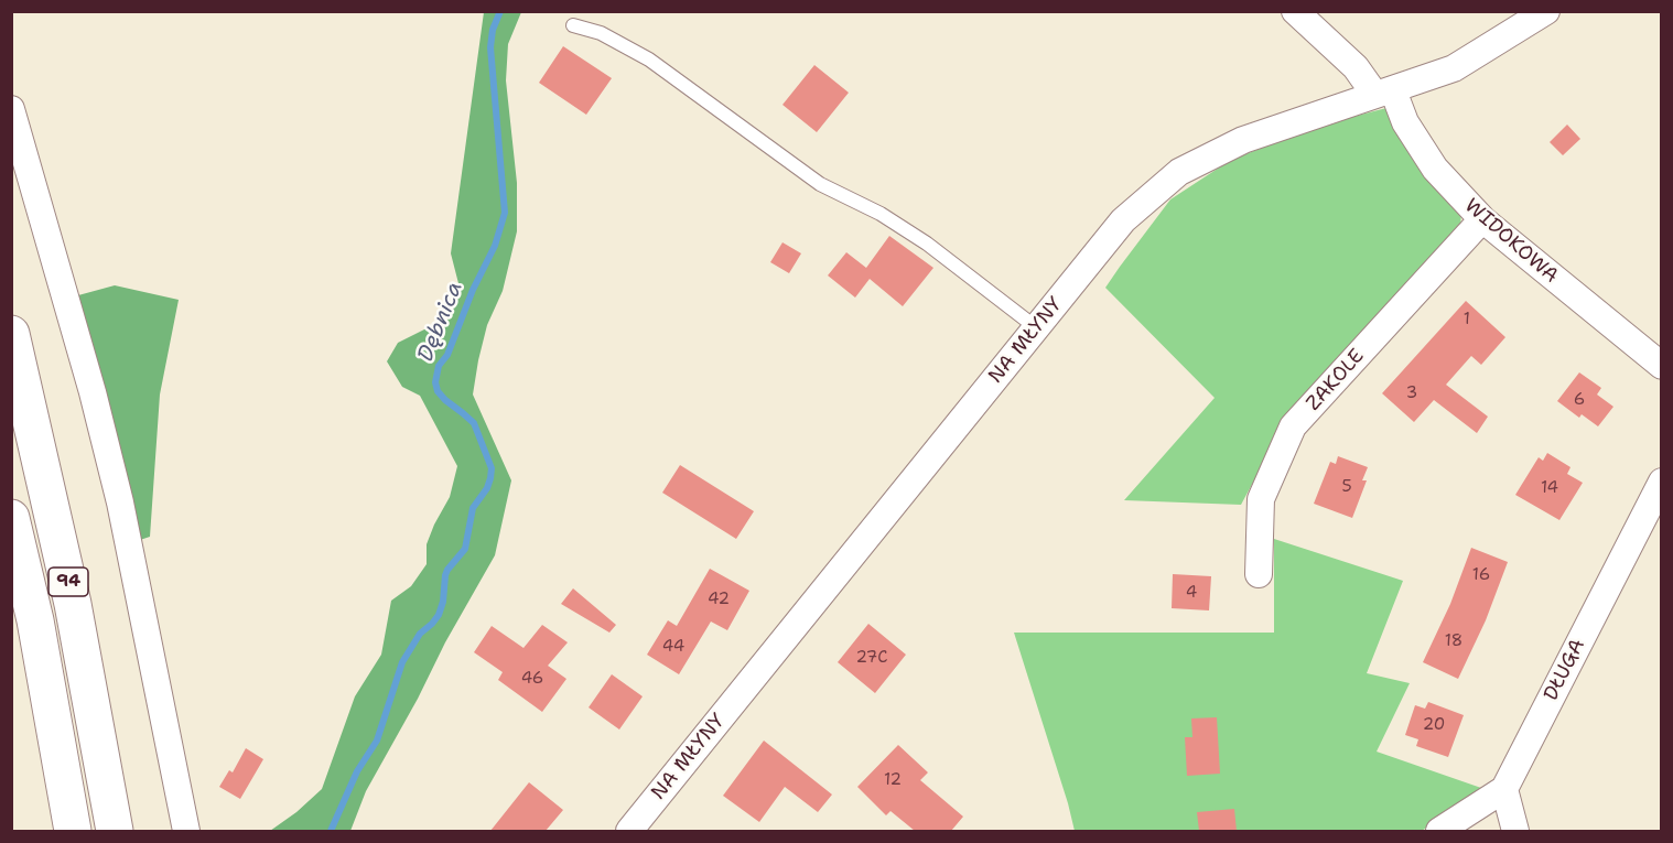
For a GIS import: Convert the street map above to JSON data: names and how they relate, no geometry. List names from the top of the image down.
{
  "streets": {
    "main road": ["94"],
    "street": [
      "WIDOKOWA",
      "NA MŁYNY",
      "ZAKOLE",
      "DŁUGA"
    ]
  },
  "crossings": [
    ["WIDOKOWA", "NA MŁYNY"],
    ["WIDOKOWA", "ZAKOLE"]
  ],
  "water": ["Dębnica"],
  "house_numbers": [
    "1",
    "3",
    "6",
    "5",
    "14",
    "16",
    "4",
    "42",
    "18",
    "44",
    "27C",
    "46",
    "20",
    "12"
  ]
}
